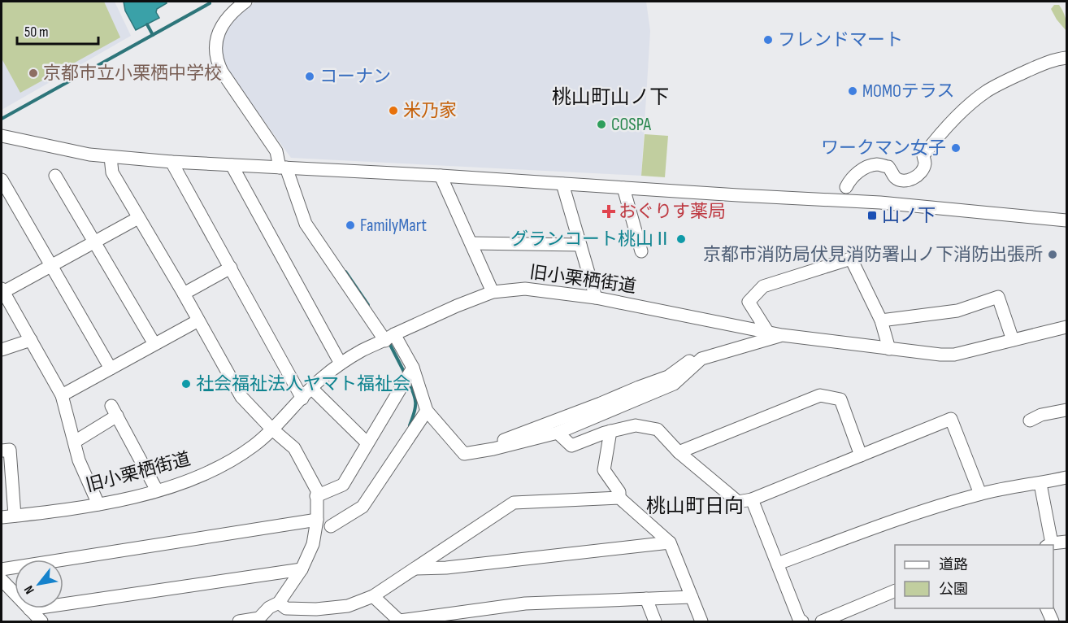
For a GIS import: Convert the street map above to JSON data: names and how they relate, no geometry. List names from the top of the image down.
{
  "streets": {
    "street": ["旧小栗栖街道"]
  },
  "districts": ["桃山町山ノ下", "桃山町日向"],
  "places": {
    "other": [
      "フレンドマート",
      "京都市立小栗栖中学校",
      "コーナン",
      "MOMOテラス",
      "米乃家",
      "COSPA",
      "ワークマン女子",
      "FamilyMart",
      "グランコート桃山Ⅱ",
      "京都市消防局伏見消防署山ノ下消防出張所",
      "社会福祉法人ヤマト福祉会"
    ],
    "health": ["おぐりす薬局"],
    "transit": ["山ノ下"]
  },
  "legend": ["道路", "公園"],
  "scale_bar": "50 m",
  "north": "bottom left"
}
